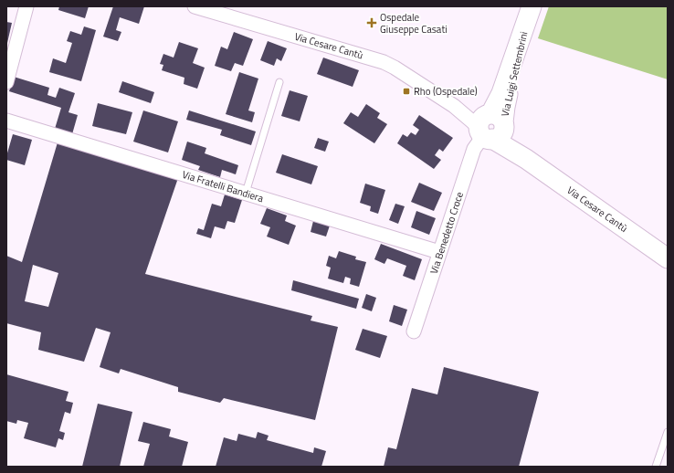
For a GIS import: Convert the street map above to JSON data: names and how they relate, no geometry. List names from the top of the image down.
{
  "streets": {
    "street": [
      "Via Cesare Cantù",
      "Via Luigi Settembrini",
      "Via Fratelli Bandiera",
      "Via Benedetto Croce"
    ]
  },
  "crossings": [
    ["Via Cesare Cantù", "Via Luigi Settembrini"],
    ["Via Cesare Cantù", "Via Benedetto Croce"],
    ["Via Luigi Settembrini", "Via Benedetto Croce"],
    ["Via Fratelli Bandiera", "Via Benedetto Croce"]
  ],
  "places": {
    "health": ["Ospedale Giuseppe Casati"],
    "transit": ["Rho (Ospedale)"]
  }
}
